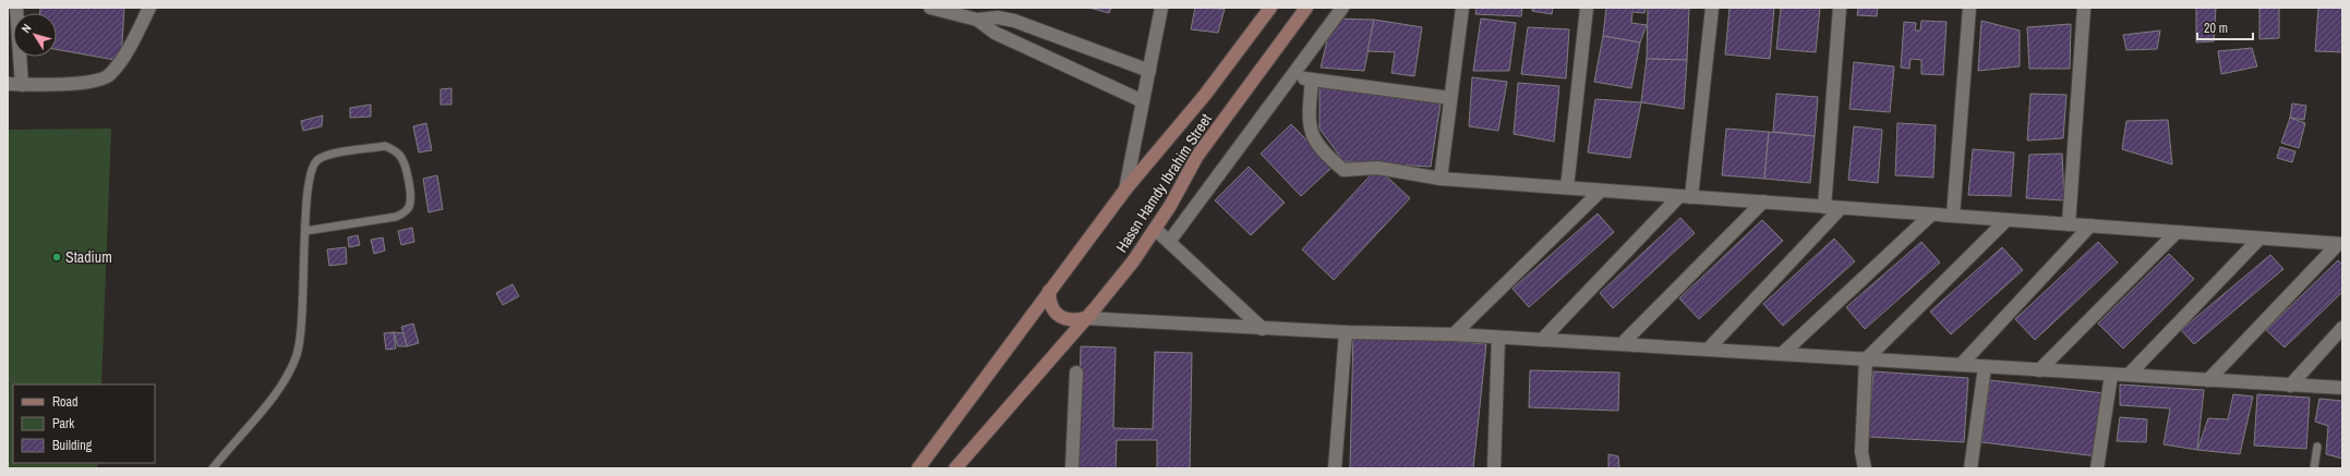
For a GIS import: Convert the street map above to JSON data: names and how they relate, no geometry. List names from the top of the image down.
{
  "streets": {
    "main road": ["Hassn Hamdy Ibrahim Street"]
  },
  "places": ["Stadium"],
  "legend": ["Road", "Park", "Building"],
  "scale_bar": "20 m",
  "north": "top left"
}
